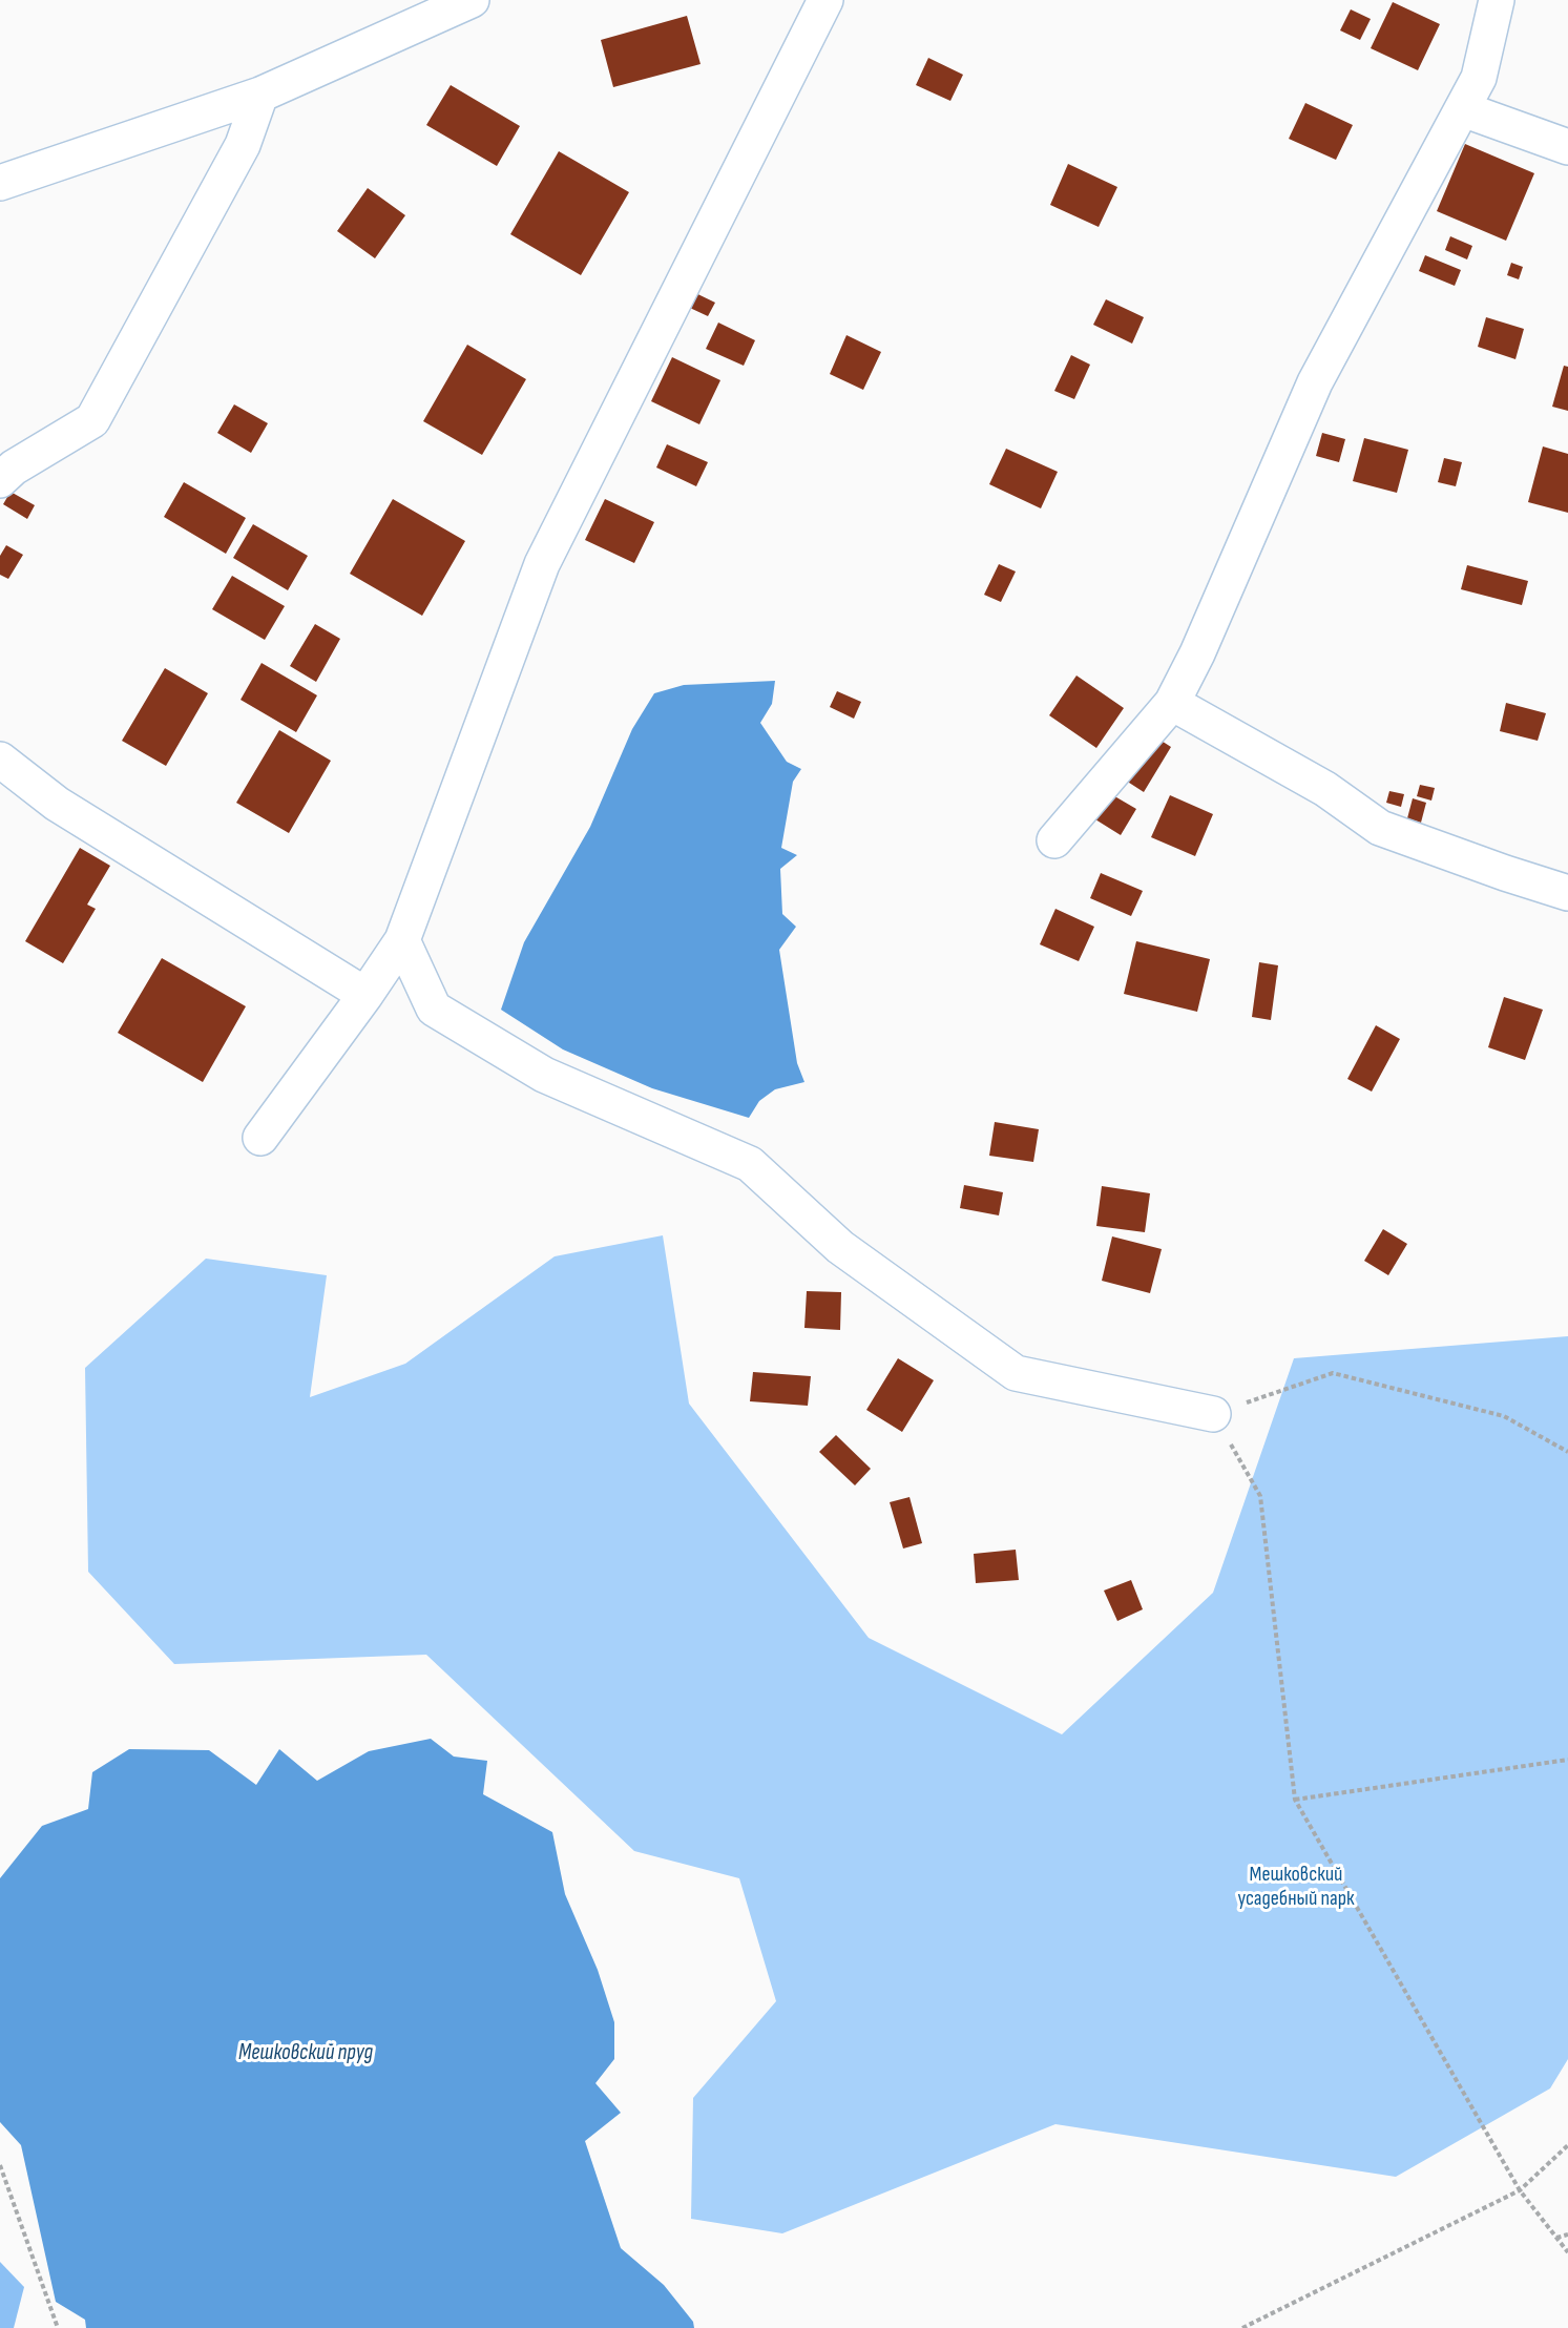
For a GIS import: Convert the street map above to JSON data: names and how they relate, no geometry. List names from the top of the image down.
{
  "water": ["Мешковский пруд"],
  "parks": ["Мешковский усадебный парк"]
}
